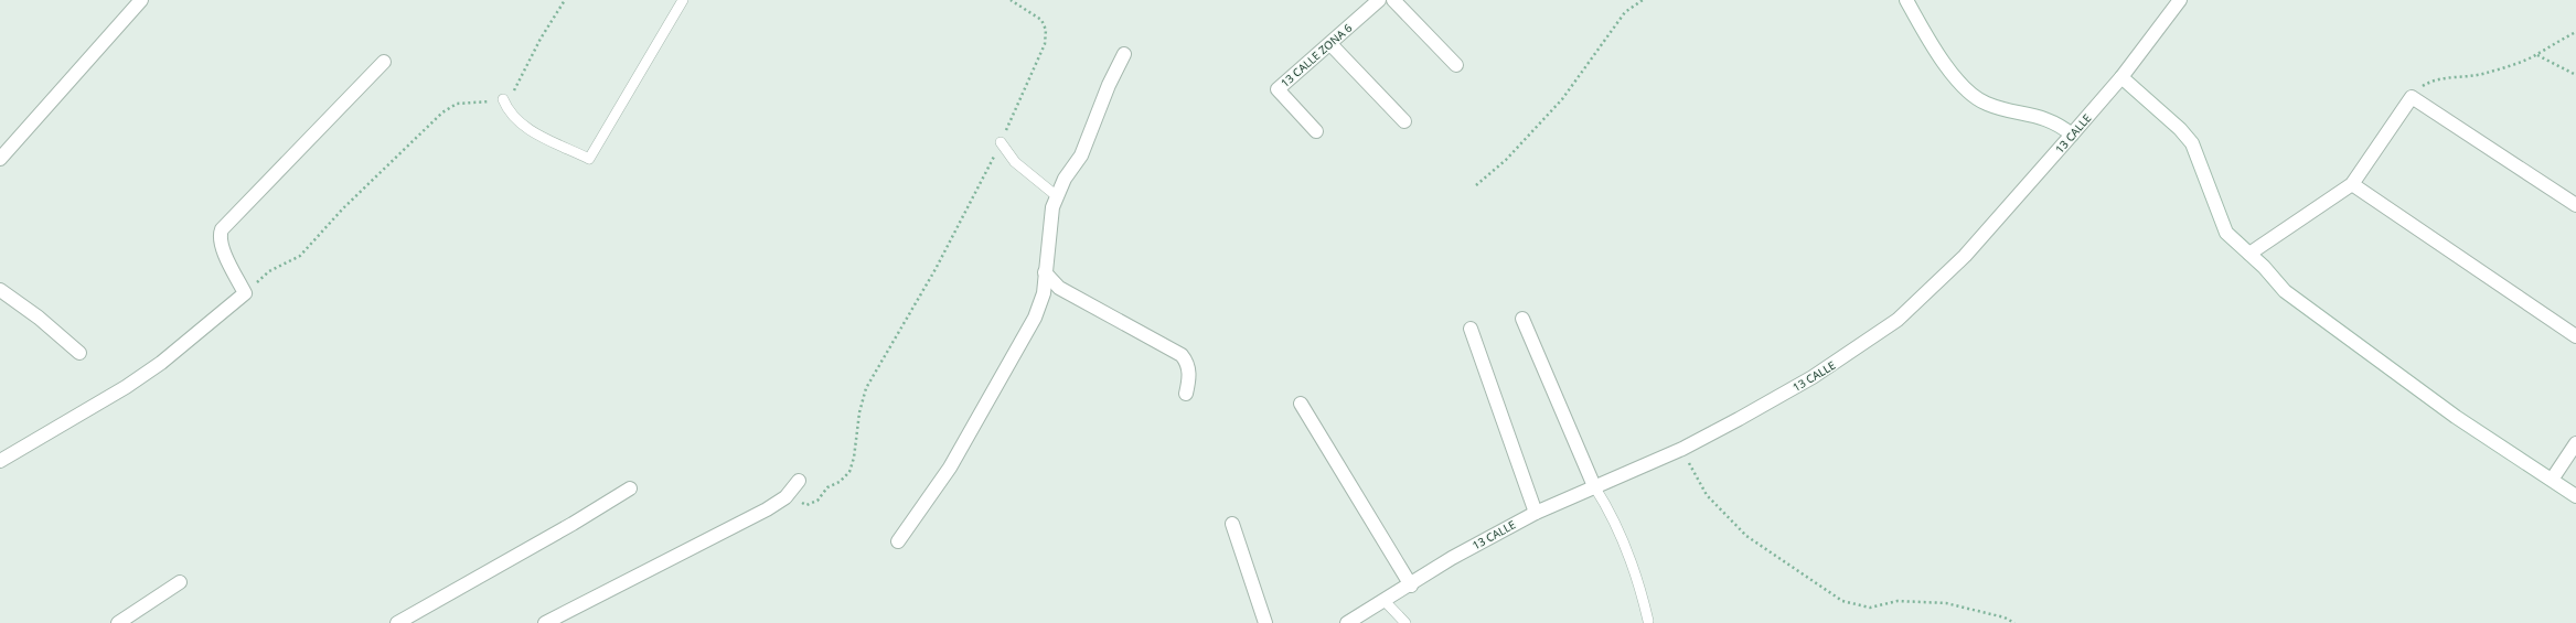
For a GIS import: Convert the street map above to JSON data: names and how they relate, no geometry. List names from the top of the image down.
{
  "streets": {
    "street": ["13 CALLE ZONA 6", "13 CALLE"]
  }
}
